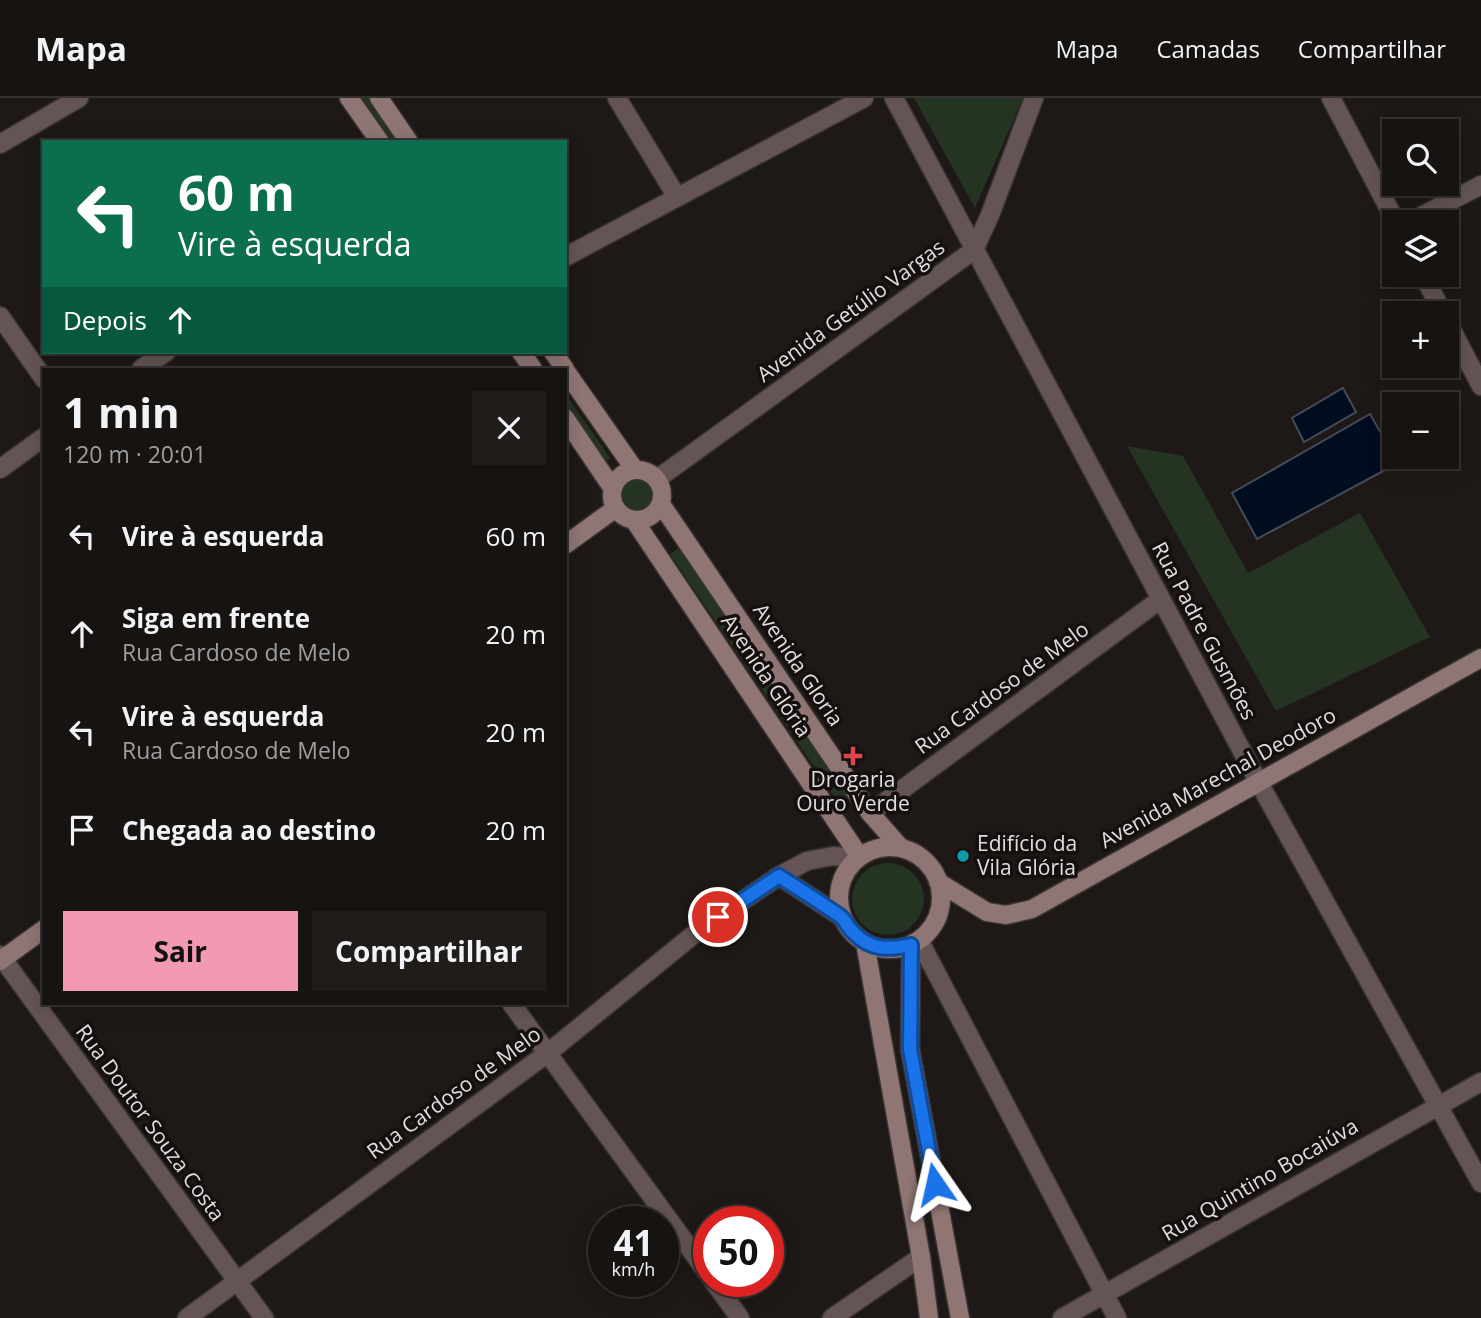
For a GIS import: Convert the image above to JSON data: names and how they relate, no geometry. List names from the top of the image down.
{
  "streets": {
    "main road": ["Avenida Gloria", "Avenida Glória", "Avenida Marechal Deodoro"],
    "street": [
      "Avenida Getúlio Vargas",
      "Rua Padre Gusmões",
      "Rua Cardoso de Melo",
      "Rua Doutor Souza Costa",
      "Rua Quintino Bocaiúva"
    ]
  },
  "crossings": [
    ["Avenida Getúlio Vargas", "Rua Padre Gusmões"],
    ["Avenida Getúlio Vargas", "Avenida Gloria"],
    ["Avenida Getúlio Vargas", "Avenida Glória"],
    ["Rua Padre Gusmões", "Rua Cardoso de Melo"],
    ["Rua Padre Gusmões", "Avenida Marechal Deodoro"],
    ["Rua Padre Gusmões", "Rua Quintino Bocaiúva"],
    ["Avenida Gloria", "Avenida Glória"],
    ["Avenida Gloria", "Rua Cardoso de Melo"],
    ["Avenida Gloria", "Avenida Marechal Deodoro"],
    ["Avenida Glória", "Rua Cardoso de Melo"],
    ["Avenida Glória", "Avenida Marechal Deodoro"],
    ["Rua Cardoso de Melo", "Avenida Marechal Deodoro"],
    ["Rua Cardoso de Melo", "Rua Doutor Souza Costa"]
  ],
  "places": {
    "health": ["Drogaria Ouro Verde"],
    "other": ["Edifício da Vila Glória"]
  },
  "page": {
    "header": "Mapa",
    "nav": ["Mapa", "Camadas", "Compartilhar"],
    "map_buttons": ["+", "−"],
    "turn": ["60 m", "Vire à esquerda"],
    "then": "Depois",
    "heading": ["1 min", "120 m · 20:01"],
    "list": [
      {
        "name": "Vire à esquerda",
        "value": "60 m"
      },
      {
        "name": "Siga em frente",
        "note": "Rua Cardoso de Melo",
        "value": "20 m"
      },
      {
        "name": "Vire à esquerda",
        "note": "Rua Cardoso de Melo",
        "value": "20 m"
      },
      {
        "name": "Chegada ao destino",
        "value": "20 m"
      }
    ],
    "buttons": ["Sair", "Compartilhar"],
    "speed": "41 km/h",
    "limit": "50"
  }
}
